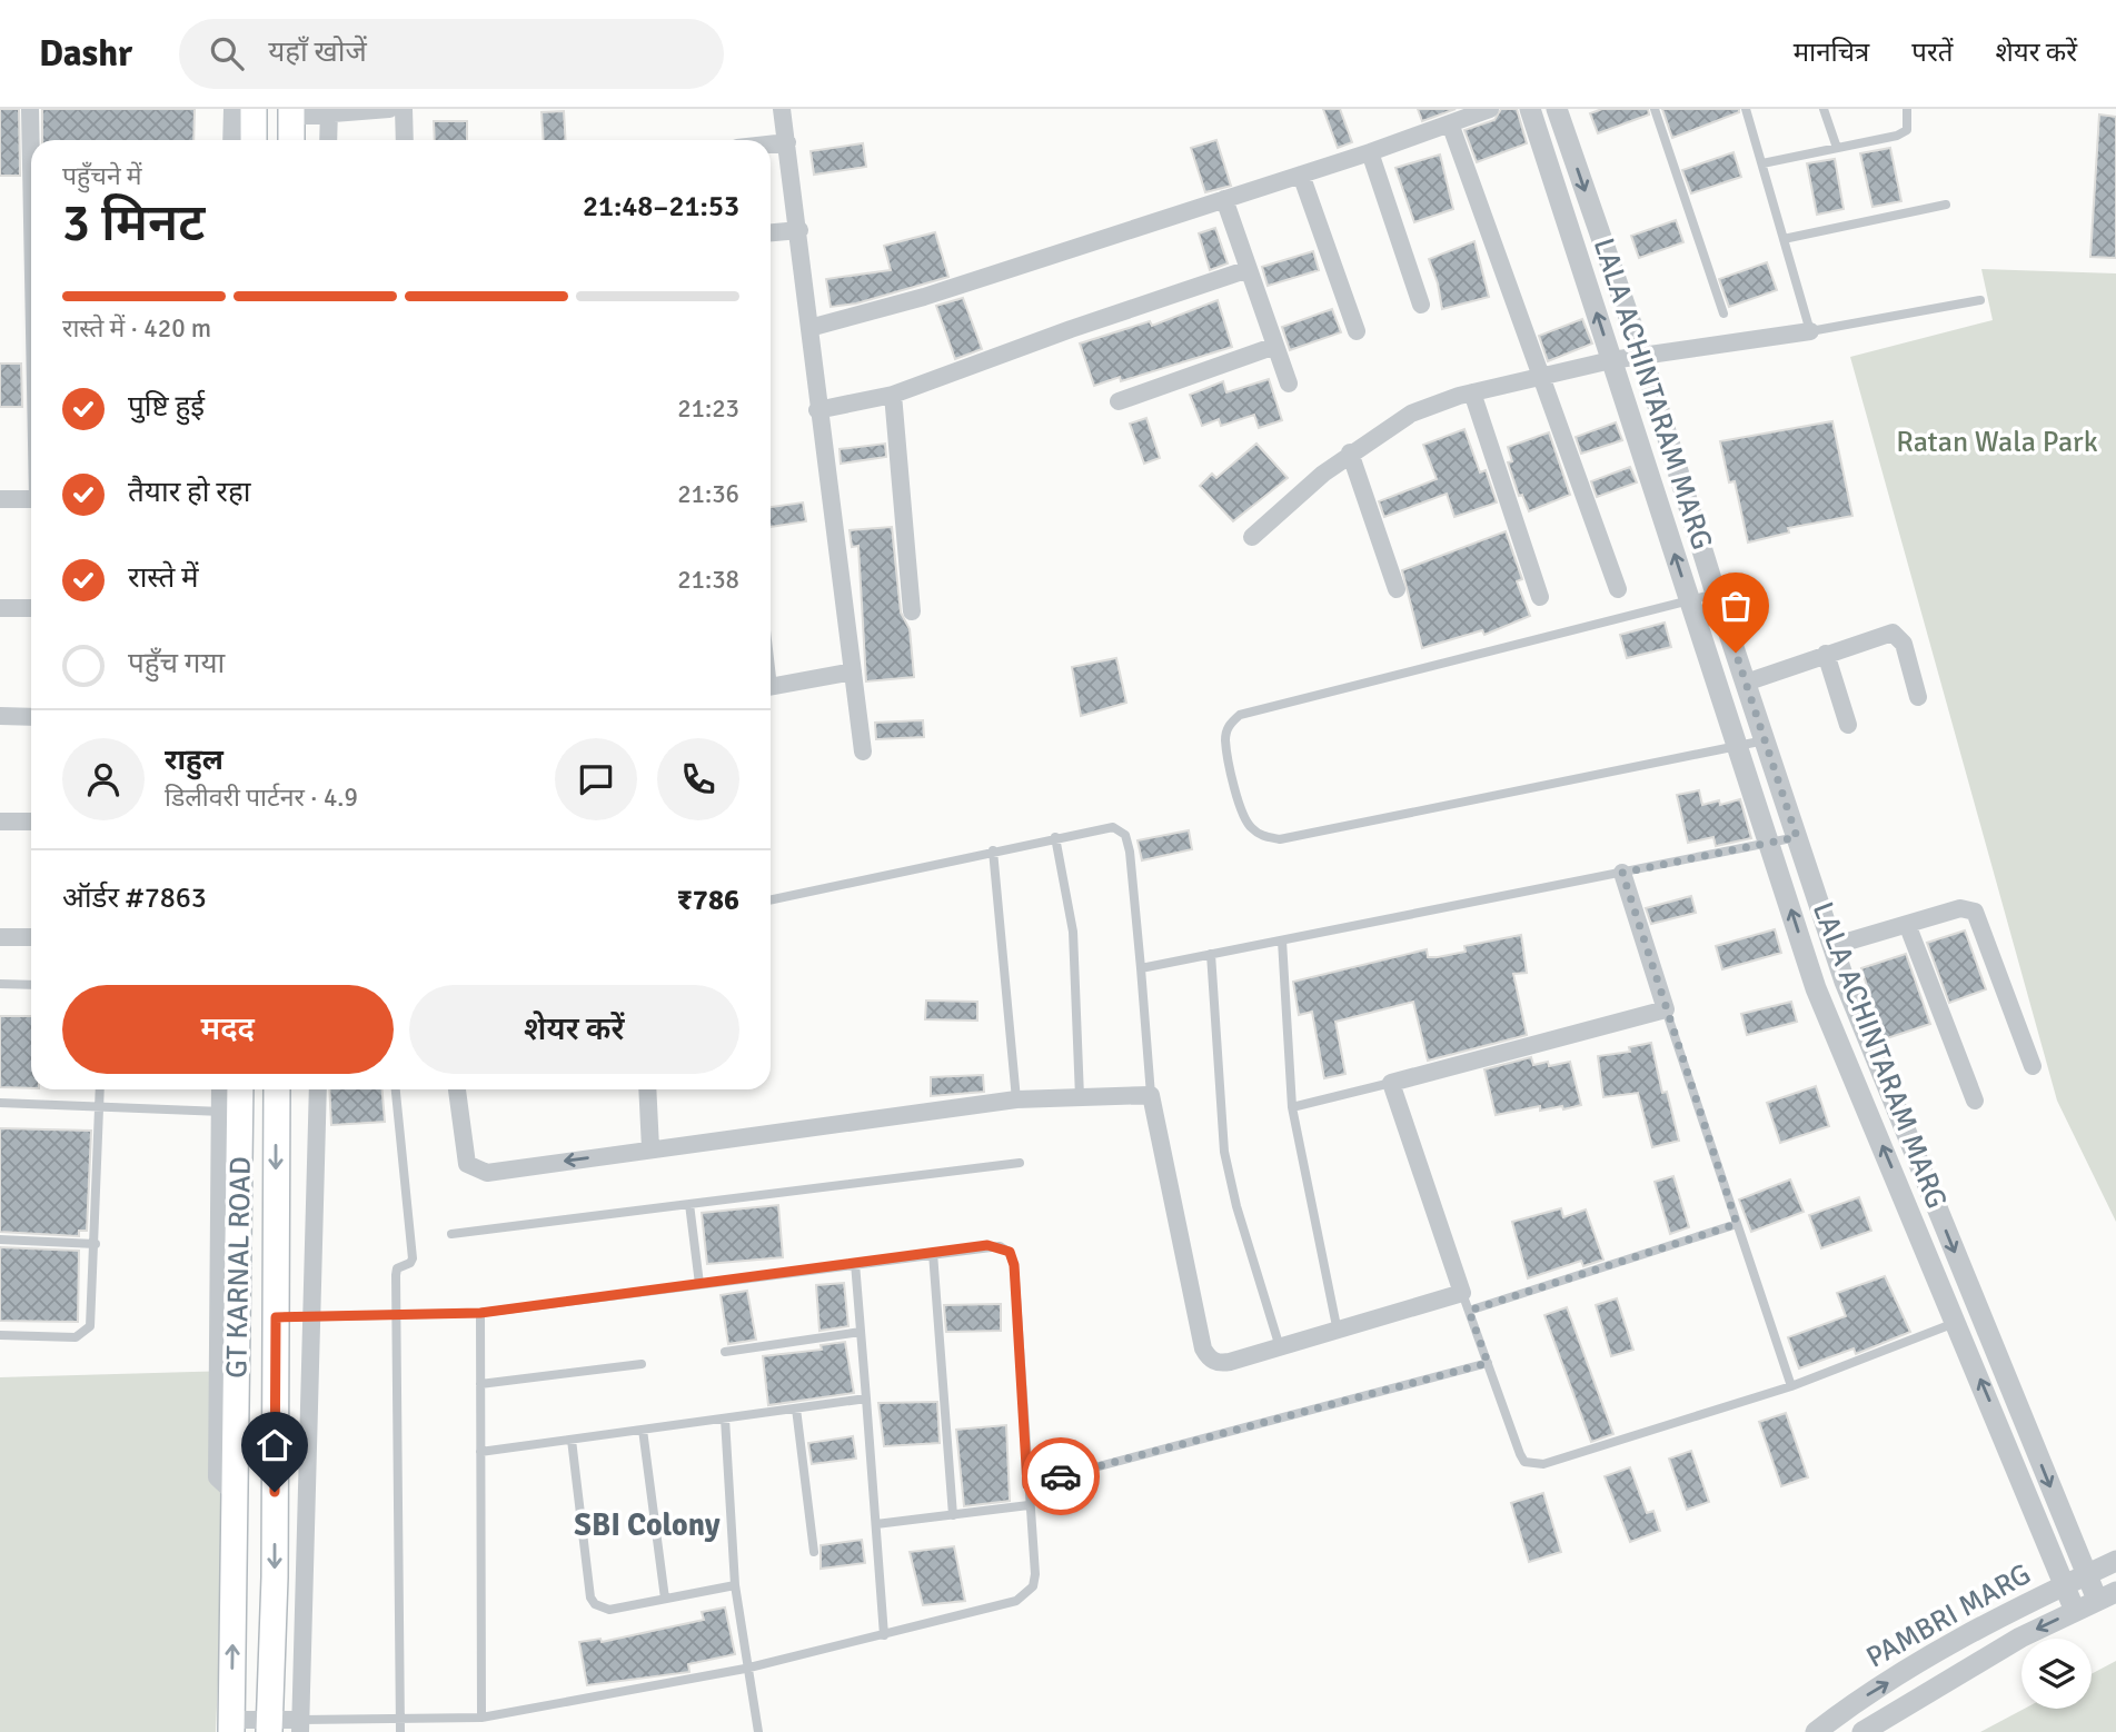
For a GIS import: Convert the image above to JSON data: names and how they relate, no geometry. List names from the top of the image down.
{
  "streets": {
    "main road": ["GT KARNAL ROAD"],
    "street": ["LALA ACHINTARAM MARG", "PAMBRI MARG"]
  },
  "crossings": [
    ["LALA ACHINTARAM MARG", "PAMBRI MARG"]
  ],
  "districts": ["SBI Colony"],
  "parks": ["Ratan Wala Park"],
  "page": {
    "header": "Dashr",
    "search": "यहाँ खोजें",
    "nav": ["मानचित्र", "परतें", "शेयर करें"],
    "heading": ["3 मिनट", "पहुँचने में", "21:48–21:53"],
    "panel": [
      "राहुल",
      "डिलीवरी पार्टनर · 4.9",
      "ऑर्डर #7863",
      "₹786"
    ],
    "bar": "रास्ते में · 420 m",
    "list": [
      ["पुष्टि हुई", "21:23"],
      ["तैयार हो रहा", "21:36"],
      ["रास्ते में", "21:38"],
      "पहुँच गया"
    ],
    "buttons": ["मदद", "शेयर करें"]
  }
}
